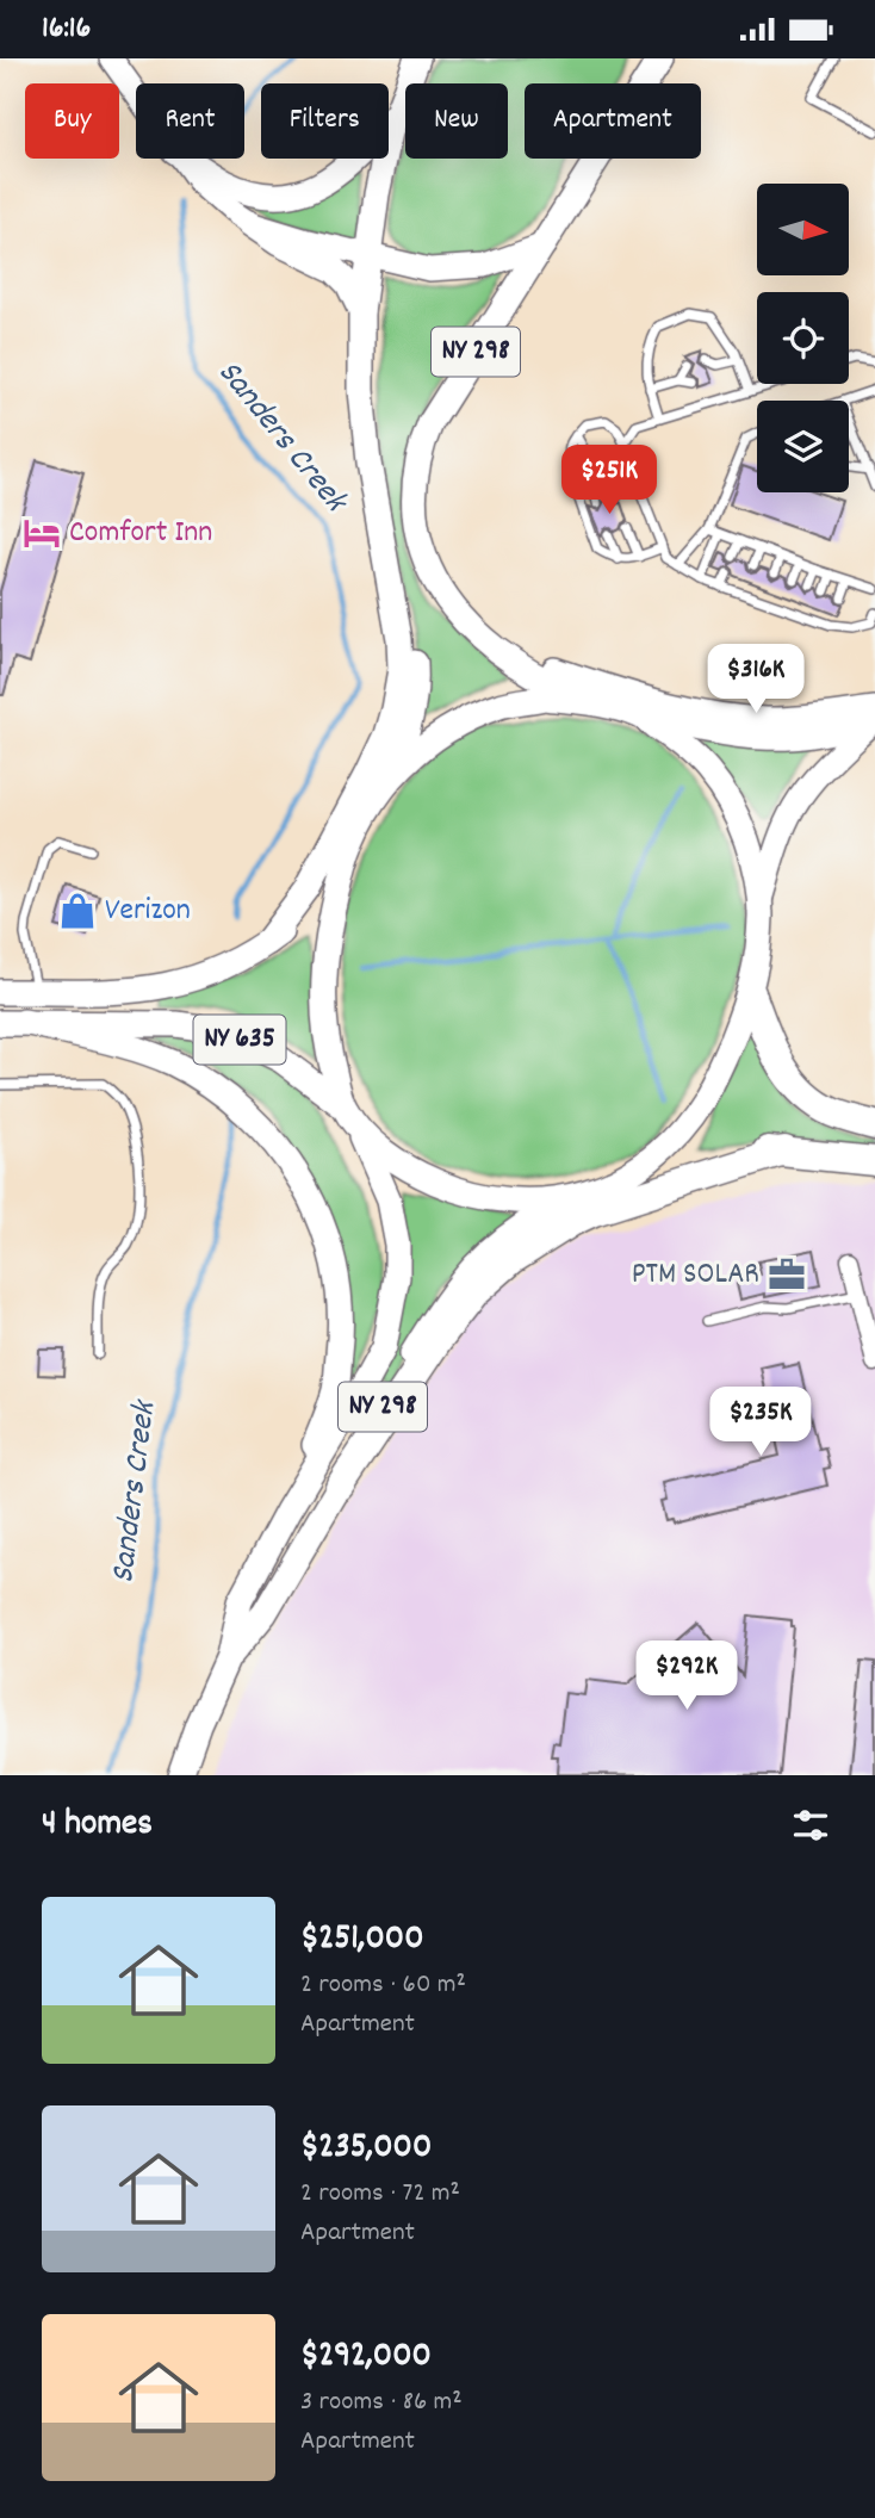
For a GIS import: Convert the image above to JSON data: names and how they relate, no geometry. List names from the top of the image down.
{
  "streets": {
    "main road": ["NY 298", "NY 635"]
  },
  "crossings": [
    ["NY 298", "NY 635"]
  ],
  "water": ["Sanders Creek"],
  "places": {
    "hotel": ["Comfort Inn"],
    "shop": ["Verizon"],
    "office": ["PTM SOLAR"]
  },
  "north": "right",
  "page": {
    "status": "16:16",
    "chip": [
      "Buy",
      "Rent",
      "Filters",
      "New",
      "Apartment"
    ],
    "price": [
      "$251K",
      "$316K",
      "$235K",
      "$292K"
    ],
    "heading": "4 homes",
    "list": [
      {
        "name": "$251,000",
        "note": "2 rooms · 60 m² · Apartment"
      },
      {
        "name": "$235,000",
        "note": "2 rooms · 72 m² · Apartment"
      },
      {
        "name": "$292,000",
        "note": "3 rooms · 86 m² · Apartment"
      }
    ]
  }
}
